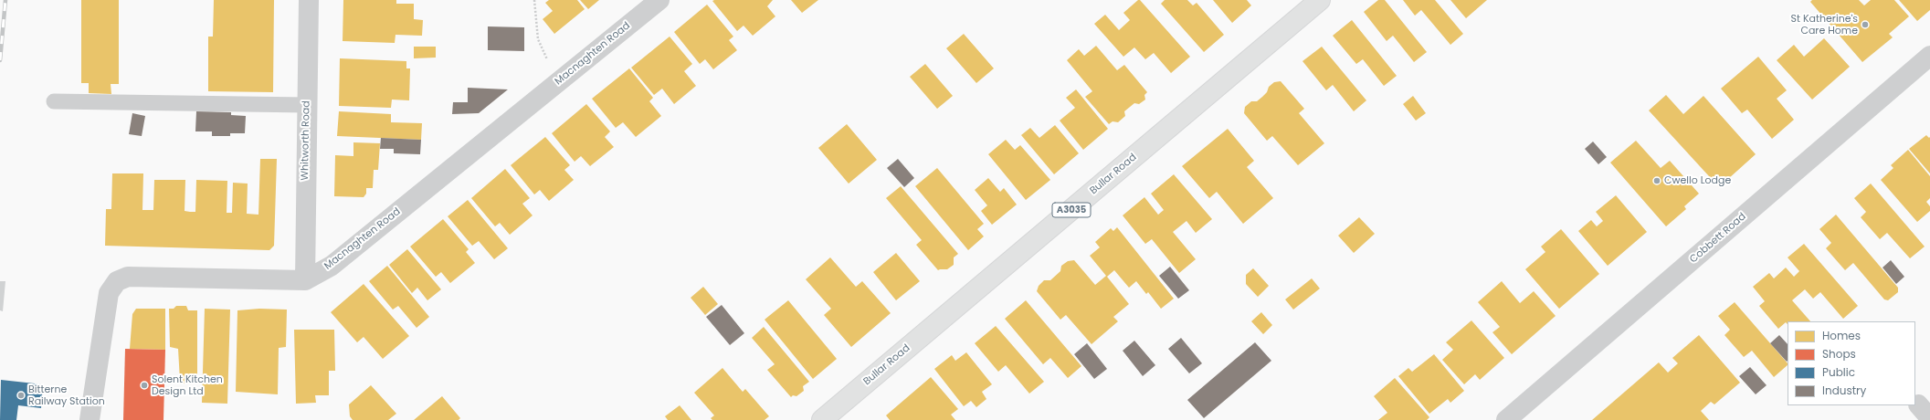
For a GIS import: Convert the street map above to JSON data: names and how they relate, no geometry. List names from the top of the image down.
{
  "streets": {
    "main road": ["Bullar Road", "A3035"],
    "street": ["Macnaghten Road", "Whitworth Road", "Cobbett Road"]
  },
  "crossings": [
    ["Macnaghten Road", "Whitworth Road"]
  ],
  "places": [
    "St Katherine's Care Home",
    "Cwello Lodge",
    "Solent Kitchen Design Ltd",
    "Bitterne Railway Station"
  ],
  "legend": [
    "Homes",
    "Shops",
    "Public",
    "Industry"
  ]
}
